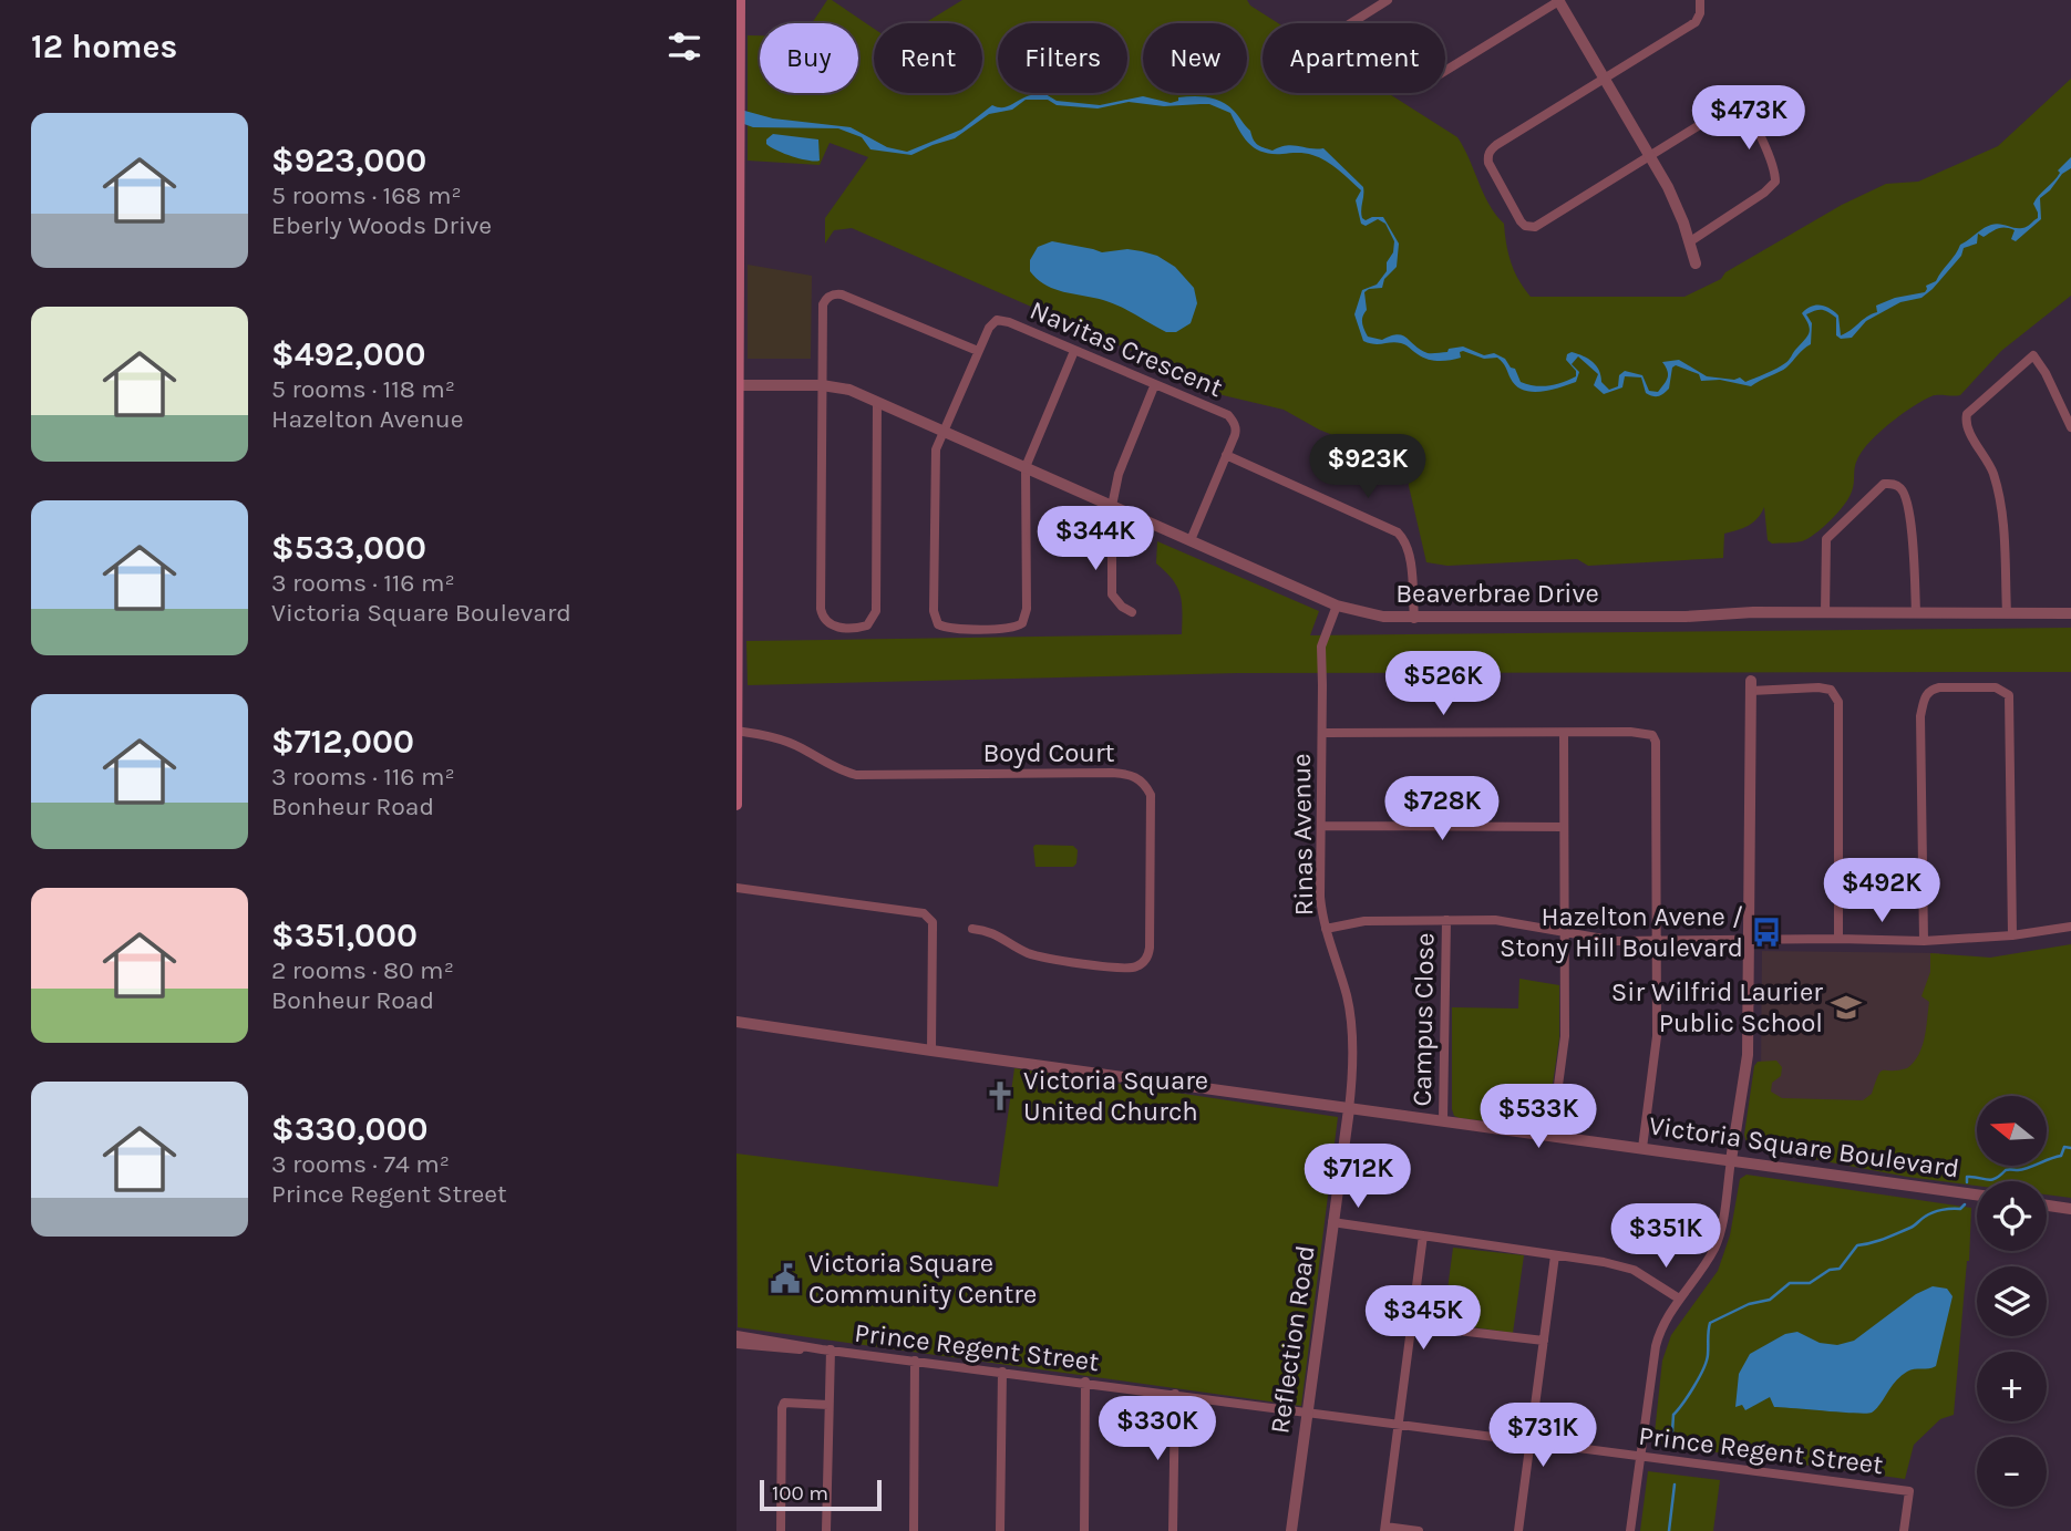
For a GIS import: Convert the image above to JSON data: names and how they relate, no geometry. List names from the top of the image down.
{
  "streets": {
    "street": [
      "Navitas Crescent",
      "Beaverbrae Drive",
      "Boyd Court",
      "Rinas Avenue",
      "Campus Close",
      "Victoria Square Boulevard",
      "Reflection Road",
      "Prince Regent Street"
    ]
  },
  "crossings": [
    ["Navitas Crescent", "Beaverbrae Drive"],
    ["Beaverbrae Drive", "Rinas Avenue"],
    ["Rinas Avenue", "Victoria Square Boulevard"],
    ["Rinas Avenue", "Reflection Road"],
    ["Campus Close", "Victoria Square Boulevard"],
    ["Victoria Square Boulevard", "Reflection Road"],
    ["Reflection Road", "Prince Regent Street"]
  ],
  "places": {
    "bus stop": ["Hazelton Avene / Stony Hill Boulevard"],
    "school or university": ["Sir Wilfrid Laurier Public School"],
    "church": ["Victoria Square United Church"],
    "public building": ["Victoria Square Community Centre"]
  },
  "scale_bar": "100 m",
  "north": "left",
  "page": {
    "heading": "12 homes",
    "chip": [
      "Buy",
      "Rent",
      "Filters",
      "New",
      "Apartment"
    ],
    "price": [
      "$473K",
      "$923K",
      "$344K",
      "$526K",
      "$728K",
      "$492K",
      "$533K",
      "$712K",
      "$351K",
      "$345K",
      "$330K",
      "$731K"
    ],
    "list": [
      {
        "name": "$923,000",
        "note": "5 rooms · 168 m² · Eberly Woods Drive"
      },
      {
        "name": "$492,000",
        "note": "5 rooms · 118 m² · Hazelton Avenue"
      },
      {
        "name": "$533,000",
        "note": "3 rooms · 116 m² · Victoria Square Boulevard"
      },
      {
        "name": "$712,000",
        "note": "3 rooms · 116 m² · Bonheur Road"
      },
      {
        "name": "$351,000",
        "note": "2 rooms · 80 m² · Bonheur Road"
      },
      {
        "name": "$330,000",
        "note": "3 rooms · 74 m² · Prince Regent Street"
      }
    ],
    "map_buttons": ["+", "−"],
    "scale": "100 m"
  }
}
